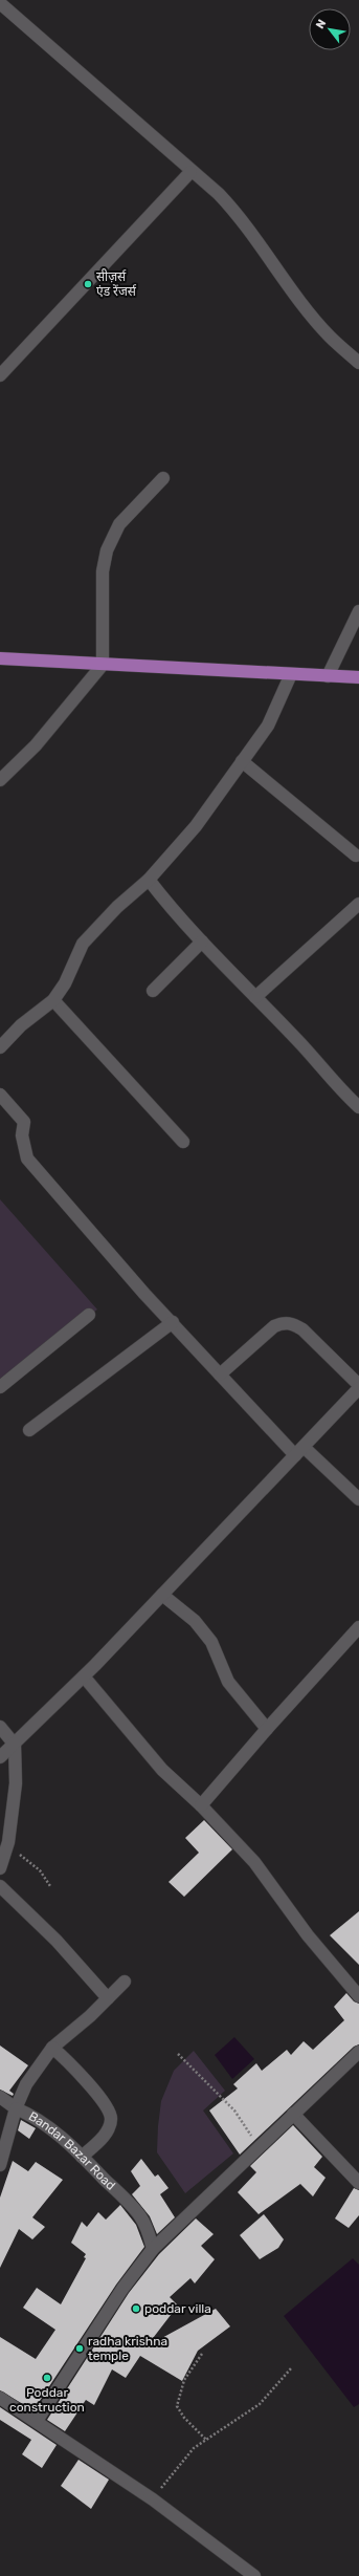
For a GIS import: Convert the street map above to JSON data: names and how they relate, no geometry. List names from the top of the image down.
{
  "streets": {
    "street": ["Bandar Bazar Road"]
  },
  "places": [
    "सीज़र्स एंड रेंजर्स",
    "poddar villa",
    "radha krishna temple",
    "Poddar construction"
  ],
  "north": "top left"
}
